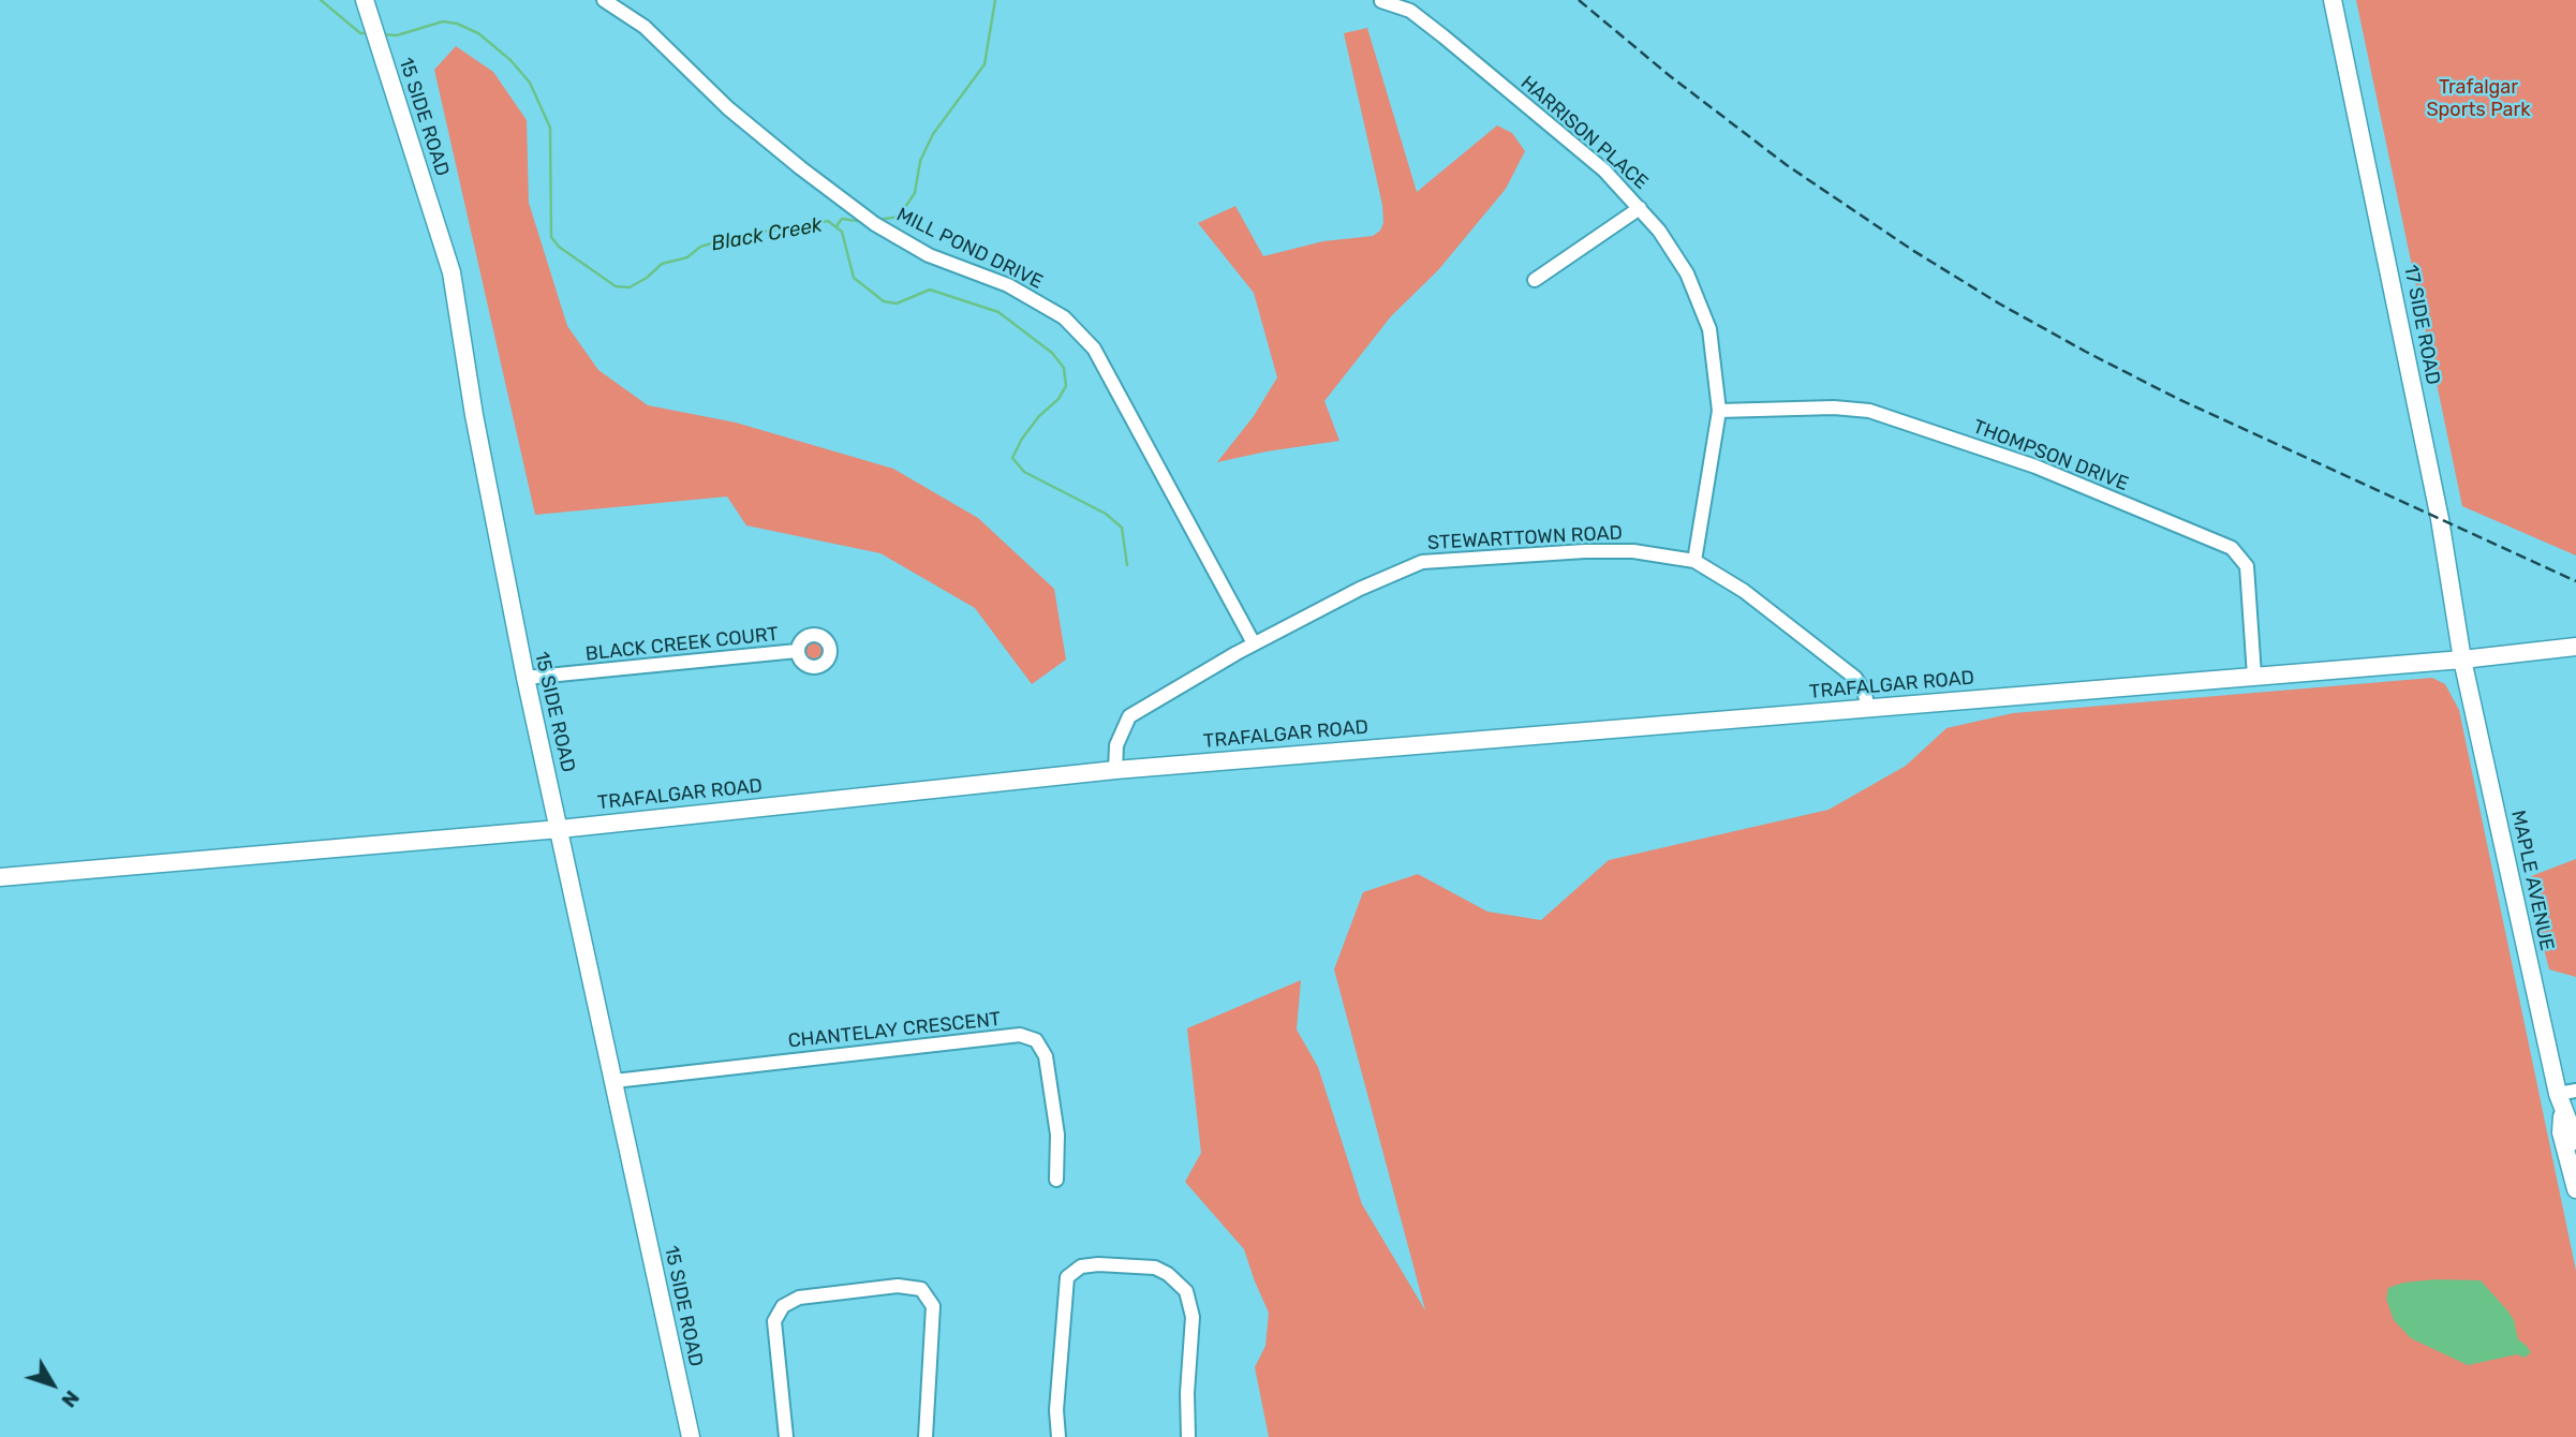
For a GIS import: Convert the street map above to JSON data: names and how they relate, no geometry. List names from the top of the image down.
{
  "streets": {
    "main road": [
      "15 SIDE ROAD",
      "17 SIDE ROAD",
      "TRAFALGAR ROAD",
      "MAPLE AVENUE"
    ],
    "street": [
      "HARRISON PLACE",
      "MILL POND DRIVE",
      "THOMPSON DRIVE",
      "STEWARTTOWN ROAD",
      "BLACK CREEK COURT",
      "CHANTELAY CRESCENT"
    ]
  },
  "crossings": [
    ["15 SIDE ROAD", "BLACK CREEK COURT"],
    ["15 SIDE ROAD", "TRAFALGAR ROAD"],
    ["15 SIDE ROAD", "CHANTELAY CRESCENT"],
    ["HARRISON PLACE", "THOMPSON DRIVE"],
    ["HARRISON PLACE", "STEWARTTOWN ROAD"],
    ["MILL POND DRIVE", "STEWARTTOWN ROAD"],
    ["17 SIDE ROAD", "TRAFALGAR ROAD"],
    ["17 SIDE ROAD", "MAPLE AVENUE"],
    ["THOMPSON DRIVE", "TRAFALGAR ROAD"],
    ["STEWARTTOWN ROAD", "TRAFALGAR ROAD"],
    ["TRAFALGAR ROAD", "MAPLE AVENUE"]
  ],
  "water": ["Black Creek"],
  "parks": ["Trafalgar Sports Park"],
  "north": "bottom right"
}
